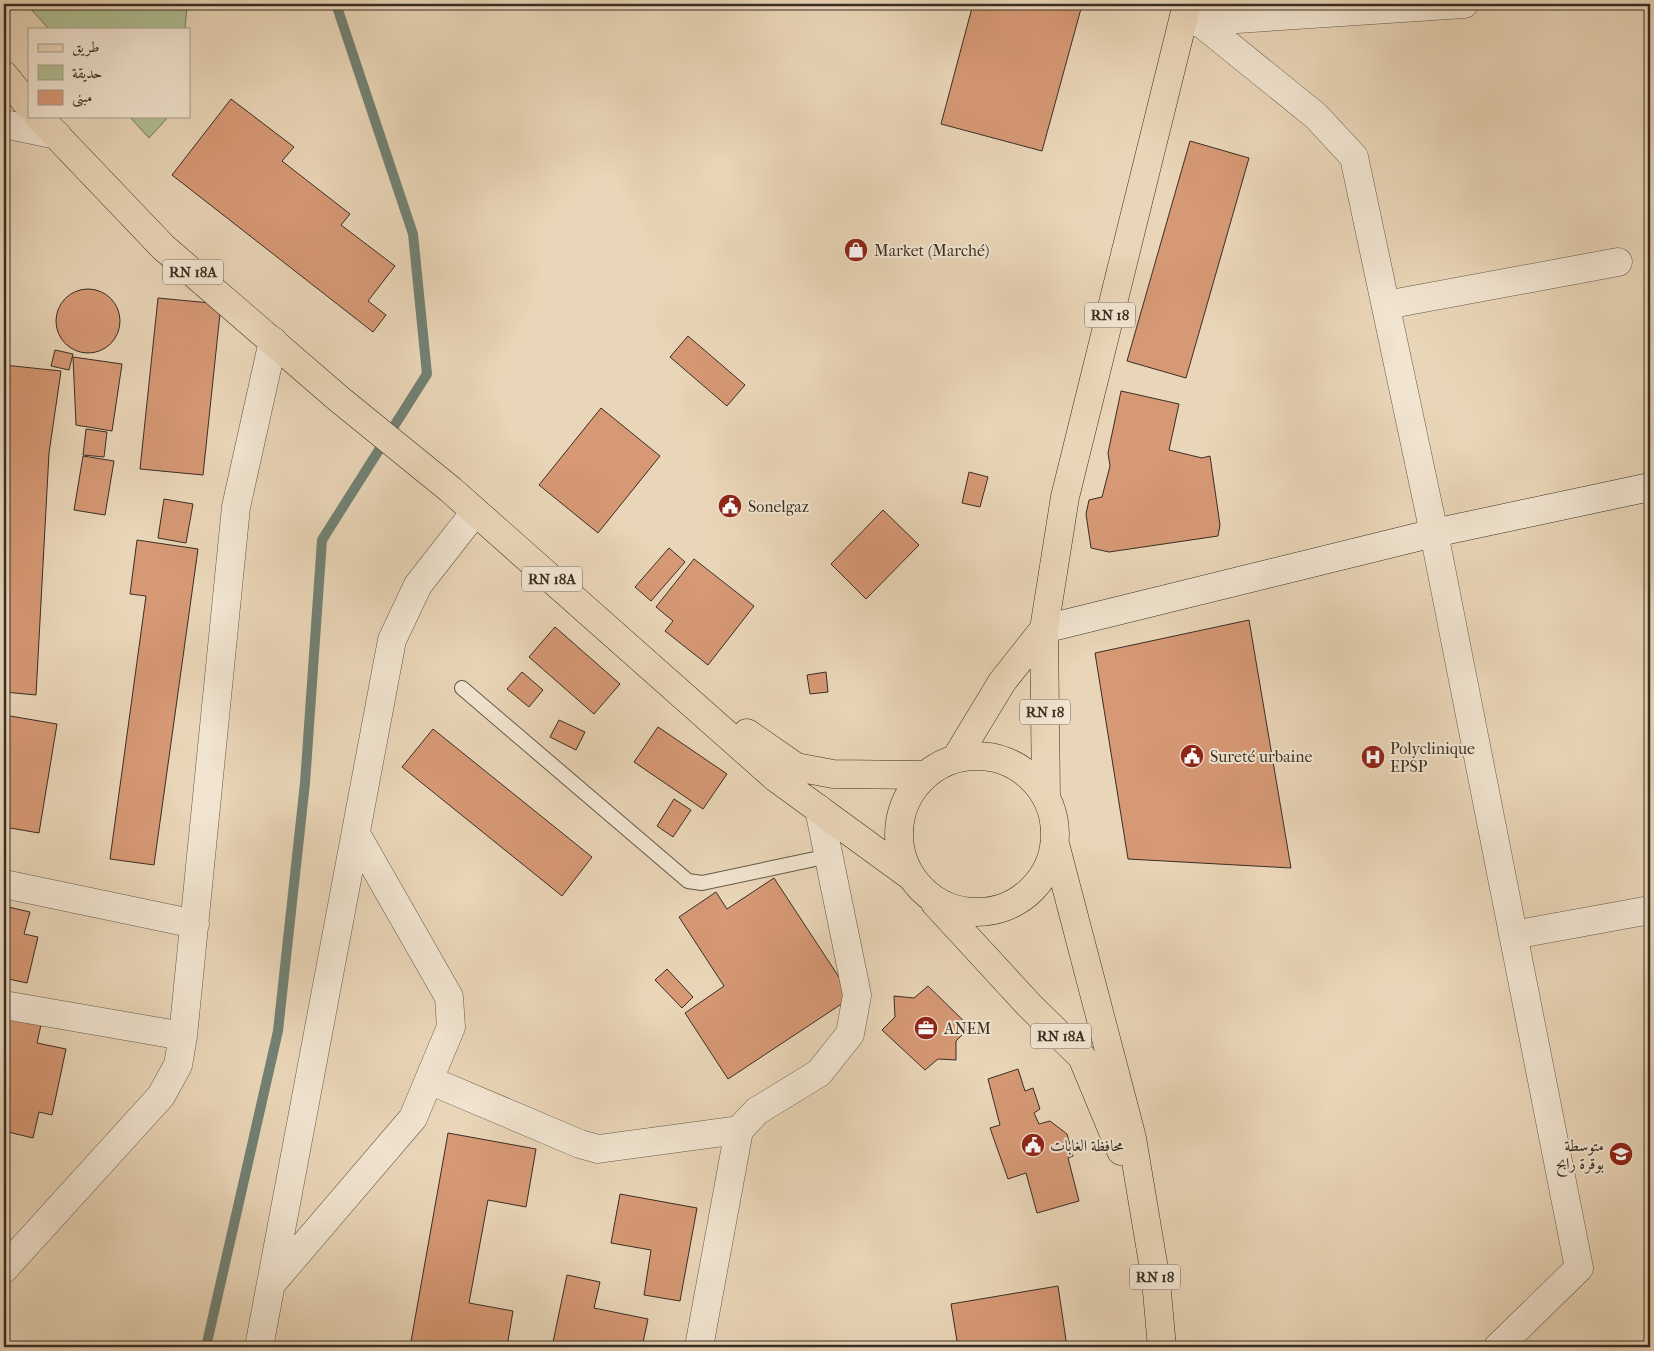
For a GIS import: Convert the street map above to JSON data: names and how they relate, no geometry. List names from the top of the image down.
{
  "streets": {
    "main road": ["RN 18A", "RN 18"]
  },
  "crossings": [
    ["RN 18A", "RN 18"]
  ],
  "places": {
    "shop": ["Market (Marché)"],
    "public building": ["Sonelgaz", "Sureté urbaine", "محافظة الغابات"],
    "hospital": ["Polyclinique EPSP"],
    "office": ["ANEM"],
    "school or university": ["متوسطة بوقرة رابح"]
  },
  "legend": ["طريق", "حديقة", "مبنى"]
}
